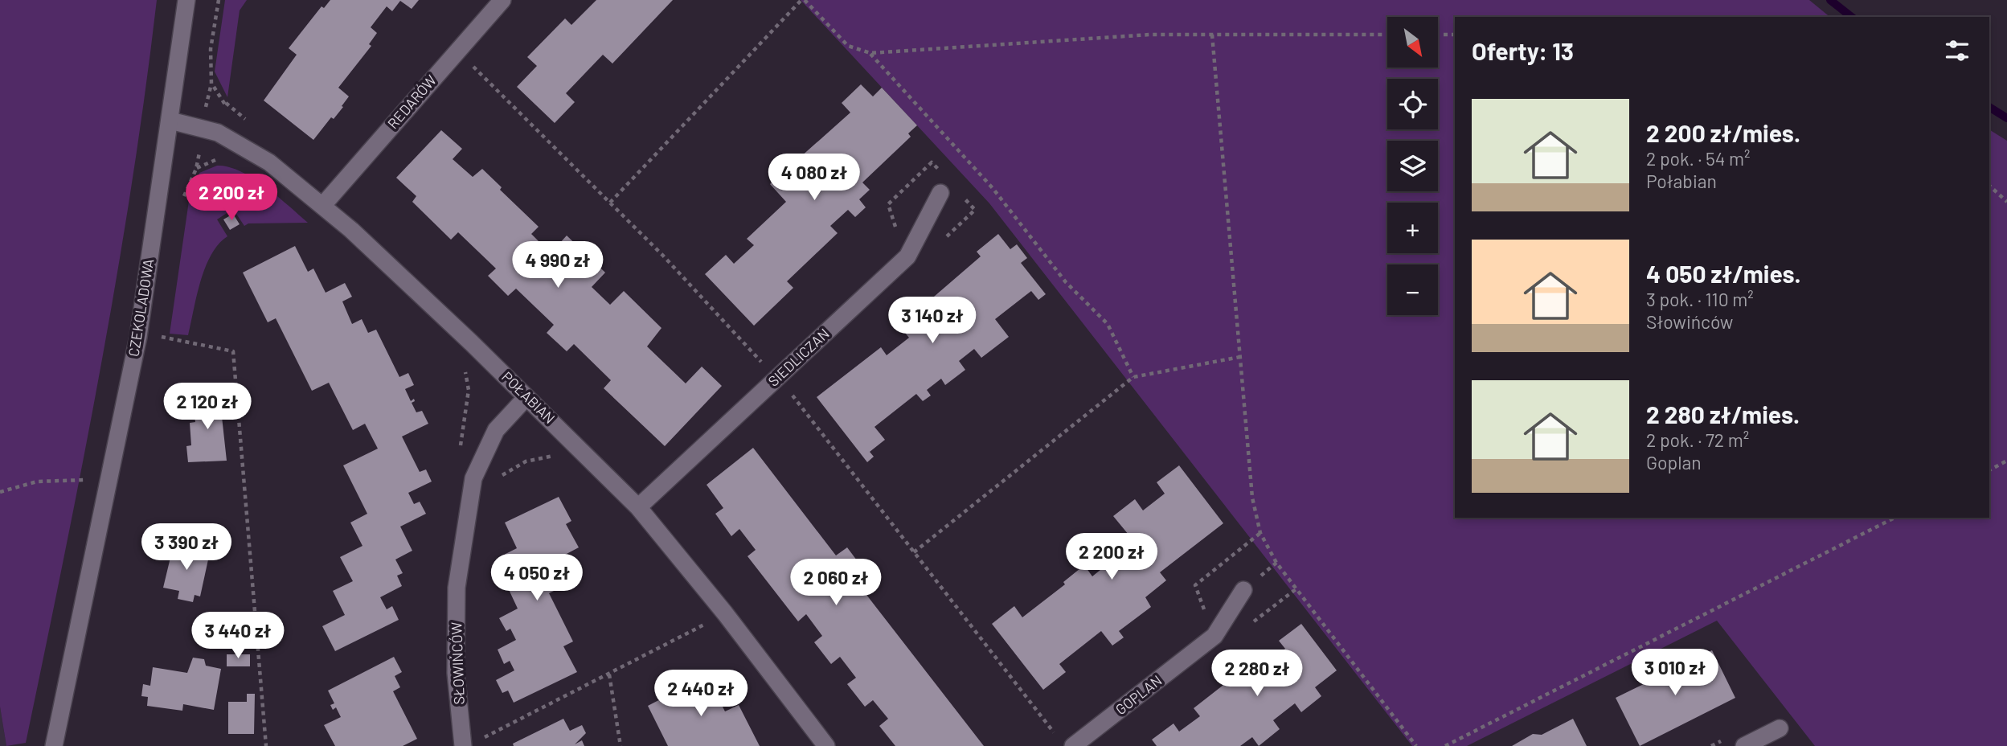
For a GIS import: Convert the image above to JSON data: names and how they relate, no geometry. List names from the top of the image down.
{
  "streets": {
    "street": [
      "REDARÓW",
      "CZEKOLADOWA",
      "SIEDLICZAN",
      "POŁABIAN",
      "SŁOWIŃCÓW",
      "GOPLAN"
    ]
  },
  "crossings": [
    ["REDARÓW", "POŁABIAN"],
    ["CZEKOLADOWA", "POŁABIAN"],
    ["SIEDLICZAN", "POŁABIAN"],
    ["POŁABIAN", "SŁOWIŃCÓW"]
  ],
  "north": "bottom right",
  "page": {
    "map_buttons": ["+", "−"],
    "heading": "Oferty: 13",
    "list": [
      {
        "name": "2 200 zł/mies.",
        "note": "2 pok. · 54 m² · Połabian"
      },
      {
        "name": "4 050 zł/mies.",
        "note": "3 pok. · 110 m² · Słowińców"
      },
      {
        "name": "2 280 zł/mies.",
        "note": "2 pok. · 72 m² · Goplan"
      }
    ],
    "price": [
      "4 080 zł",
      "2 200 zł",
      "4 990 zł",
      "3 140 zł",
      "2 120 zł",
      "3 390 zł",
      "2 200 zł",
      "4 050 zł",
      "2 060 zł",
      "3 440 zł",
      "3 010 zł",
      "2 280 zł",
      "2 440 zł"
    ]
  }
}
